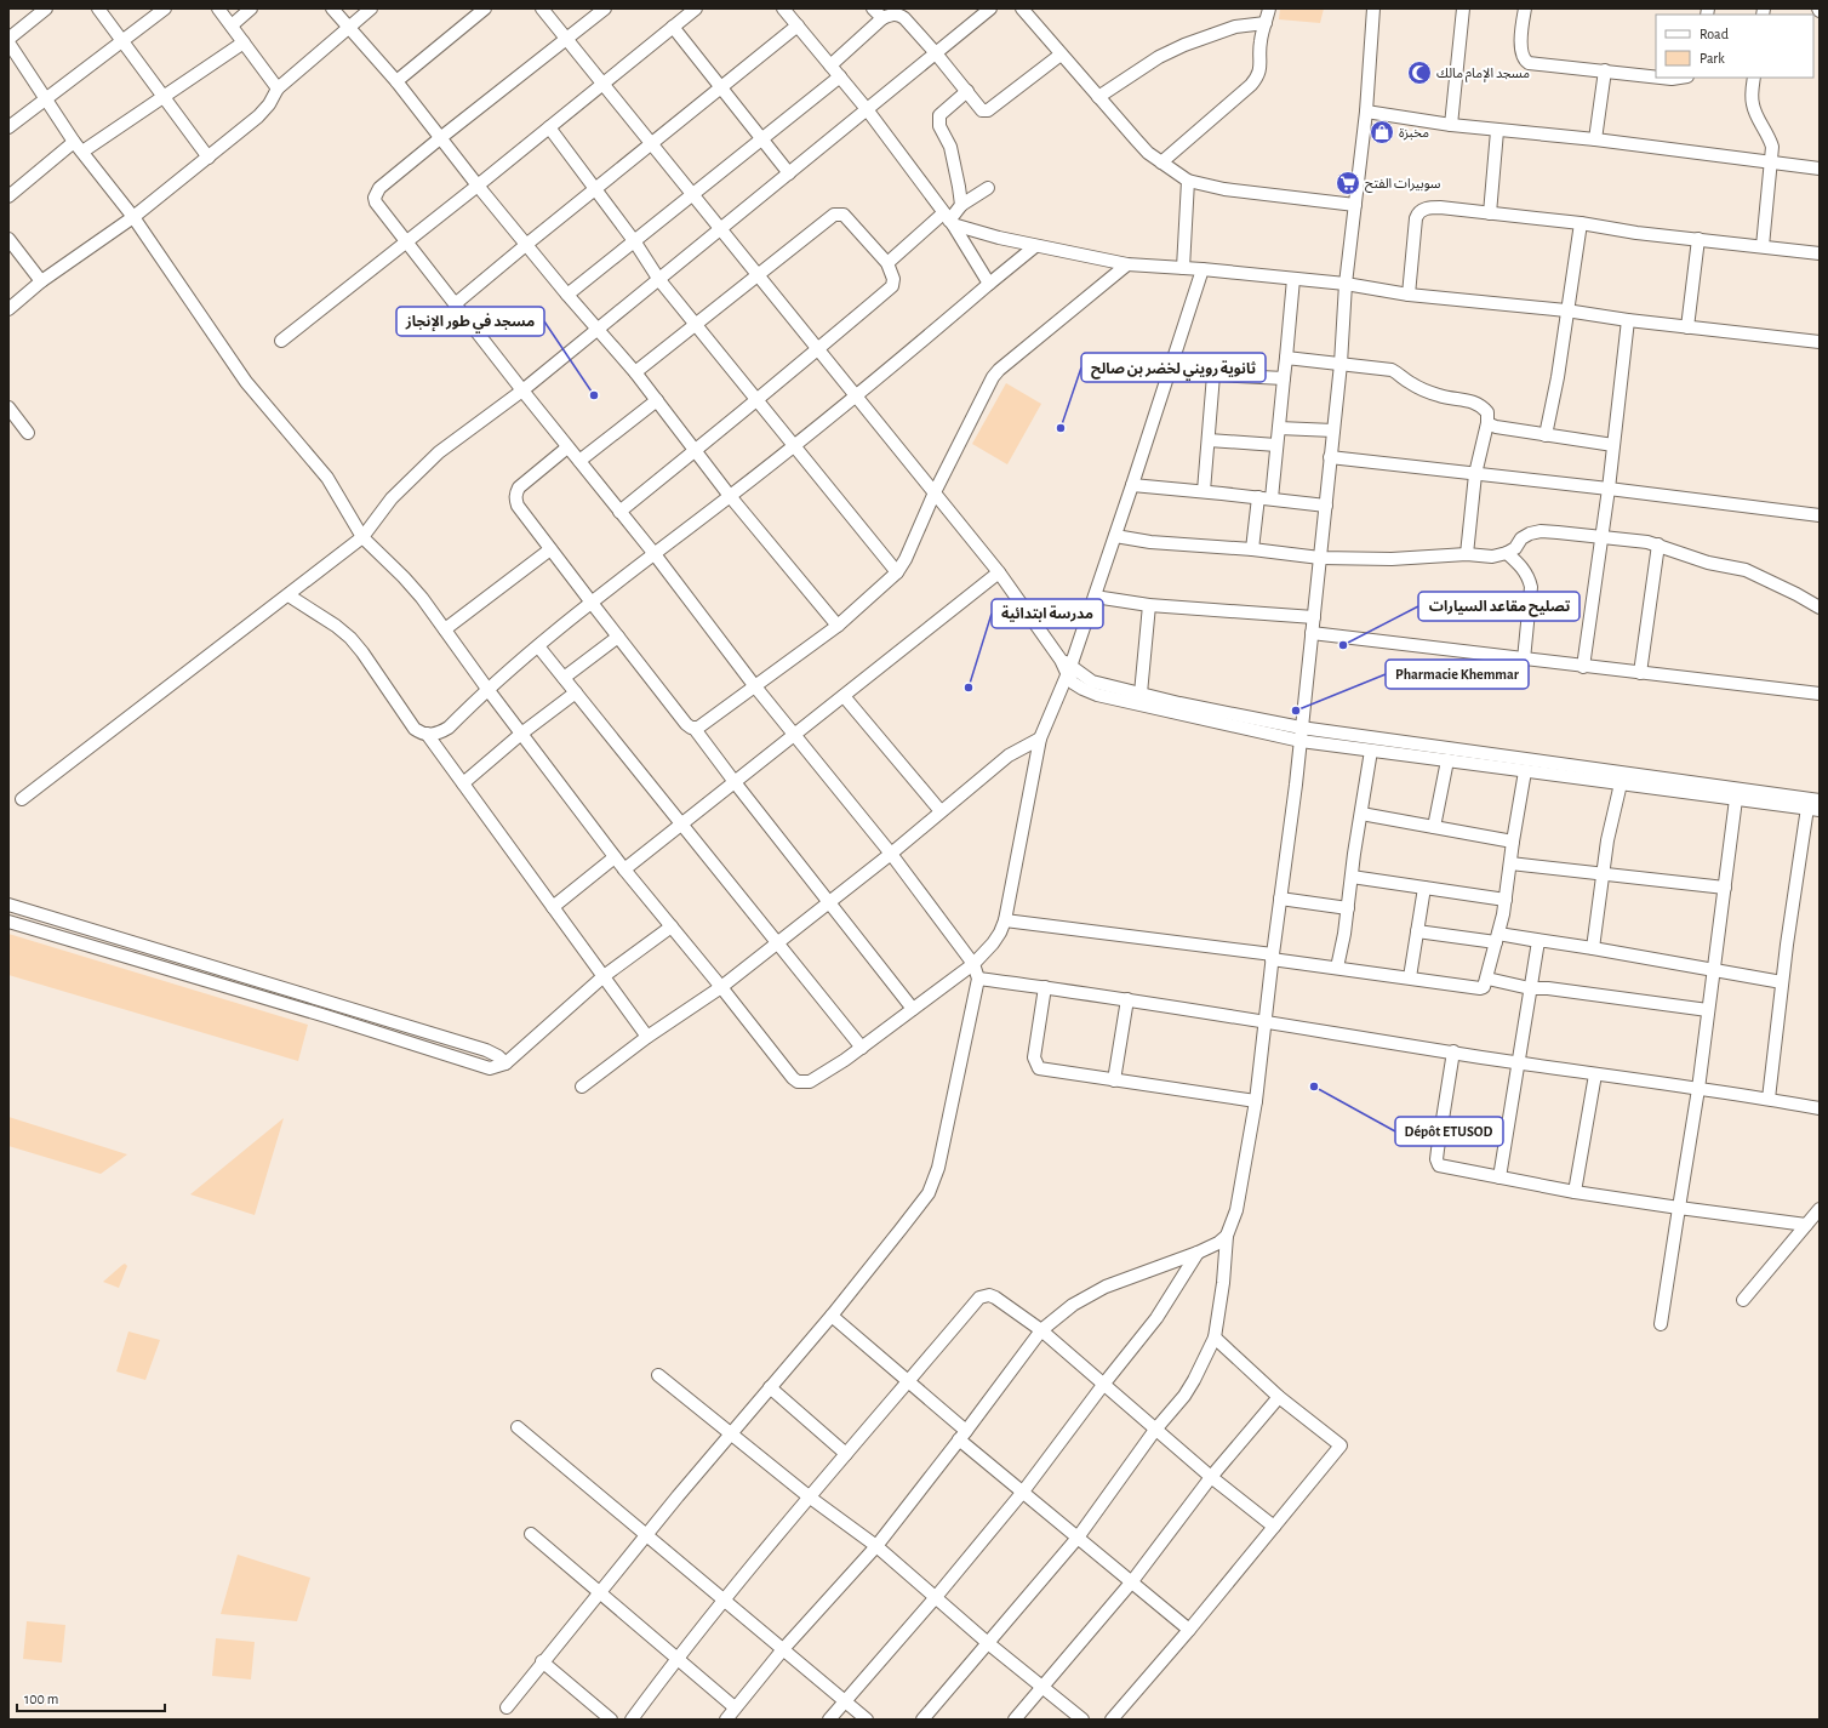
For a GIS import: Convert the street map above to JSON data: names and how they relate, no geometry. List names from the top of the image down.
{
  "places": {
    "mosque": ["مسجد الإمام مالك"],
    "shop": ["مخبزة"],
    "supermarket": ["سوبيرات الفتح"],
    "other": [
      "مسجد في طور الإنجاز",
      "ثانوية رويني لخضر بن صالح",
      "تصليح مقاعد السيارات",
      "مدرسة ابتدائية",
      "Pharmacie Khemmar",
      "Dépôt ETUSOD"
    ]
  },
  "legend": ["Road", "Park"],
  "scale_bar": "100 m"
}
